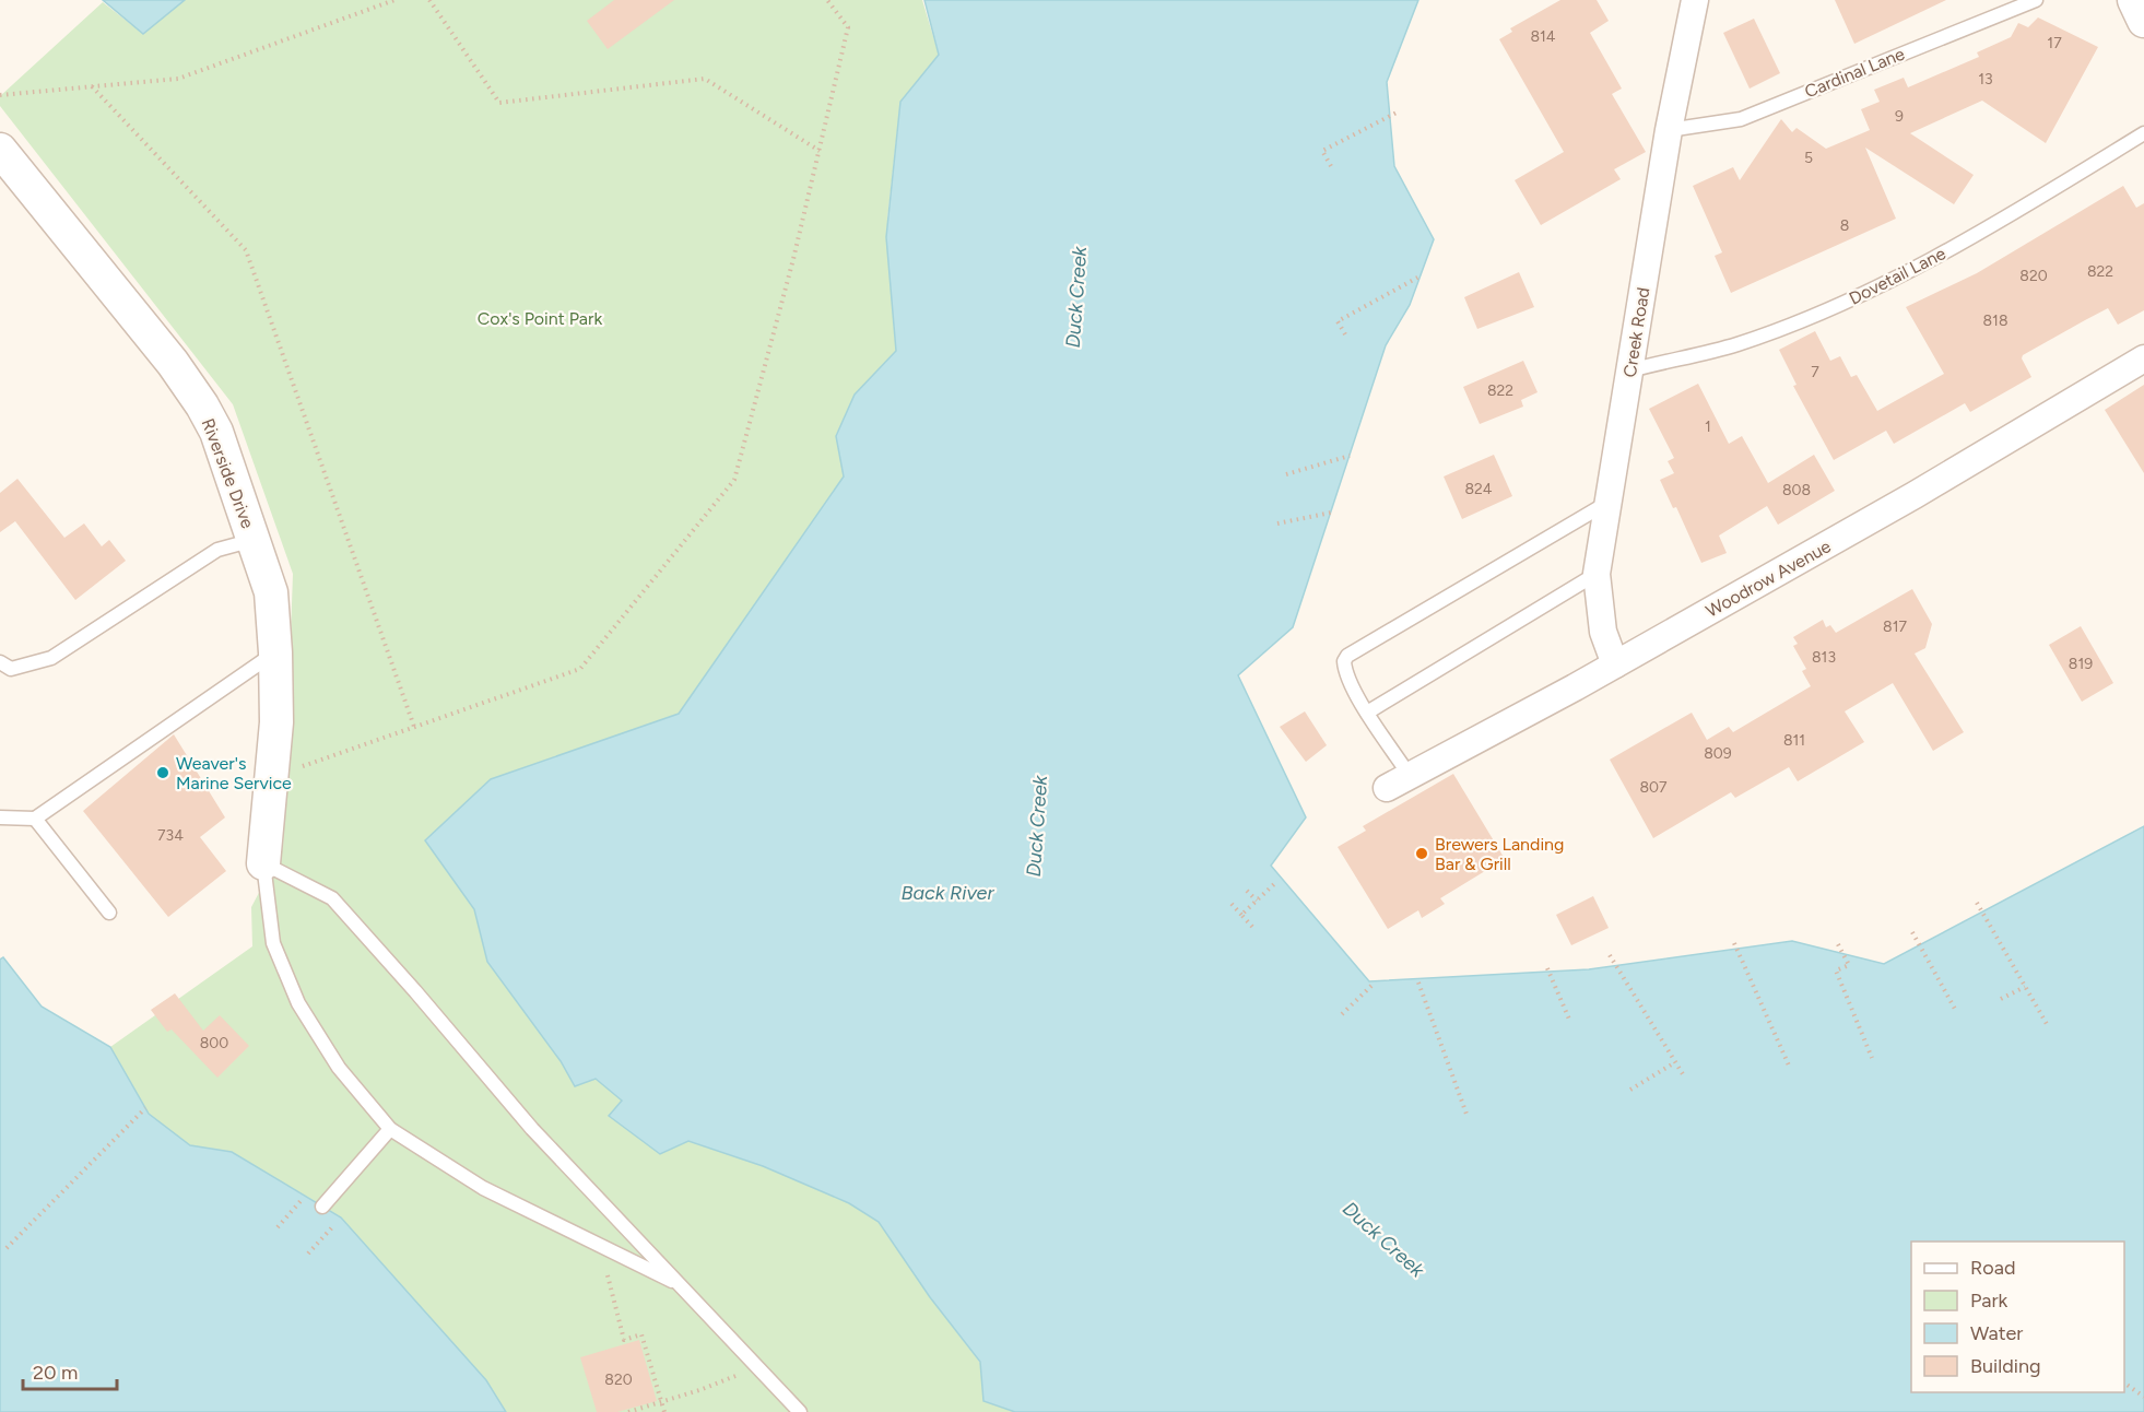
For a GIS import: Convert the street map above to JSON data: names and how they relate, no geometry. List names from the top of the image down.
{
  "streets": {
    "street": ["Creek Road", "Riverside Drive", "Woodrow Avenue"],
    "lane": ["Cardinal Lane", "Dovetail Lane"]
  },
  "crossings": [
    ["Cardinal Lane", "Creek Road"],
    ["Dovetail Lane", "Creek Road"],
    ["Creek Road", "Woodrow Avenue"]
  ],
  "water": ["Duck Creek", "Back River"],
  "parks": ["Cox's Point Park"],
  "places": ["Weaver's Marine Service", "Brewers Landing Bar & Grill"],
  "house_numbers": [
    "814",
    "17",
    "13",
    "9",
    "5",
    "8",
    "822",
    "820",
    "818",
    "7",
    "822",
    "1",
    "824",
    "808",
    "817",
    "813",
    "819",
    "811",
    "809",
    "807",
    "734",
    "800",
    "820"
  ],
  "legend": [
    "Road",
    "Park",
    "Water",
    "Building"
  ],
  "scale_bar": "20 m"
}
